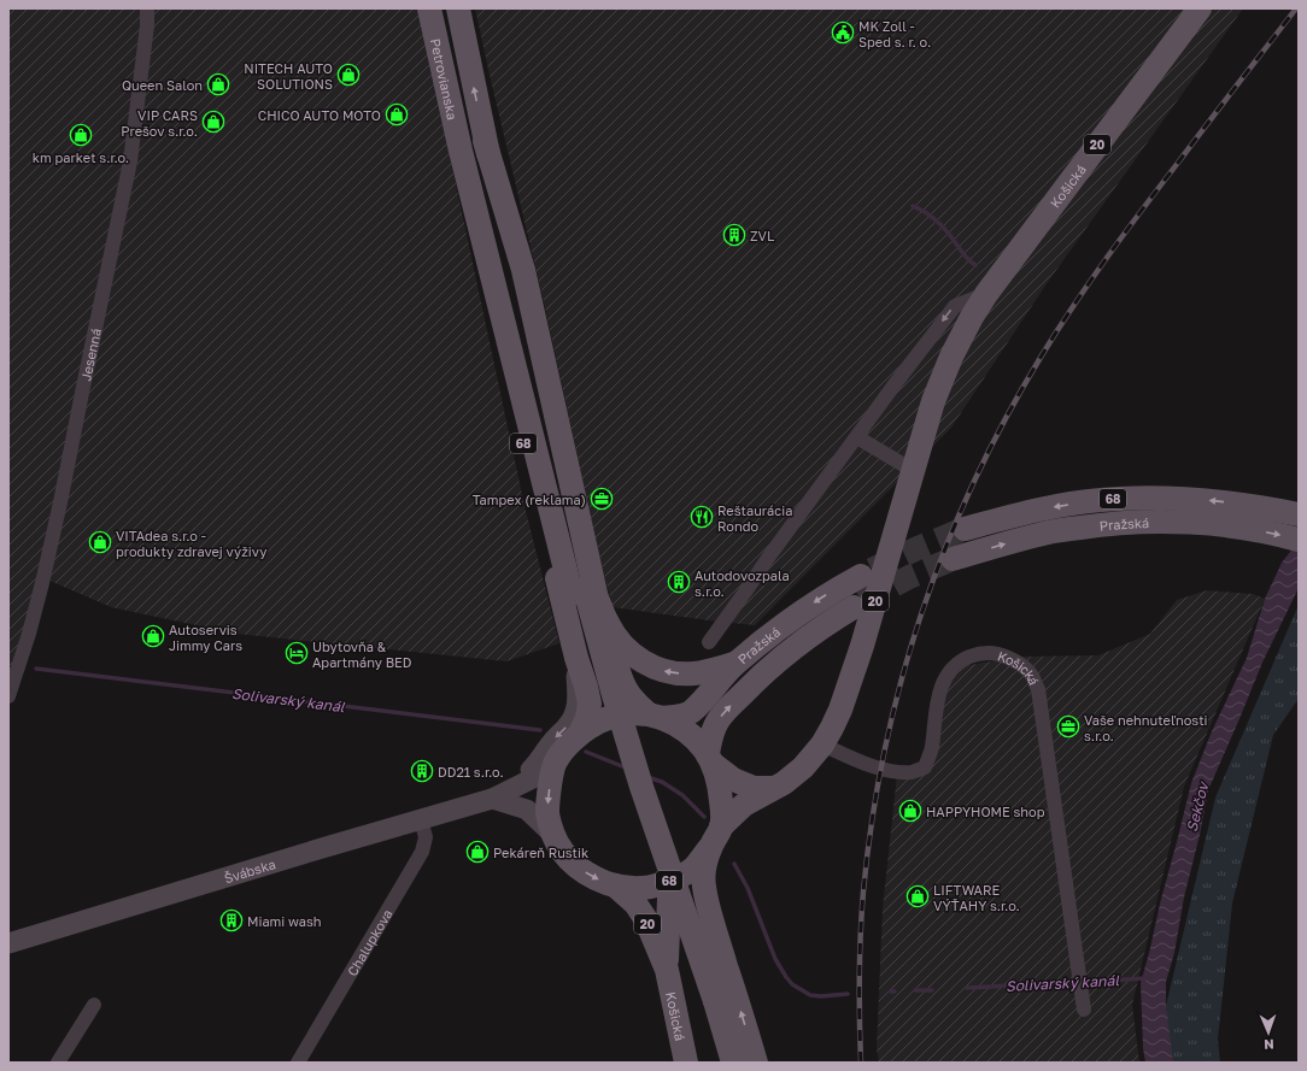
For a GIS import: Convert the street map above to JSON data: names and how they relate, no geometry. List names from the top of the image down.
{
  "streets": {
    "main road": [
      "Petrovianska",
      "20",
      "Košická",
      "68",
      "Pražská"
    ],
    "street": ["Jesenná", "Švábska", "Chalupkova"]
  },
  "crossings": [
    ["Petrovianska", "68"],
    ["20", "Košická"],
    ["20", "68"],
    ["Košická", "68"],
    ["68", "Pražská"],
    ["68", "Švábska"],
    ["Švábska", "Chalupkova"]
  ],
  "water": ["Solivarský kanál", "Sekčov"],
  "places": {
    "public building": ["MK Zoll - Sped s. r. o."],
    "shop": [
      "NITECH AUTO SOLUTIONS",
      "Queen Salon",
      "CHICO AUTO MOTO",
      "VIP CARS Prešov s.r.o.",
      "km parket s.r.o.",
      "VITAdea s.r.o - produkty zdravej výživy",
      "Autoservis Jimmy Cars",
      "HAPPYHOME shop",
      "Pekáreň Rustik",
      "LIFTWARE VÝŤAHY s.r.o."
    ],
    "building": [
      "ZVL",
      "Autodovozpala s.r.o.",
      "DD21 s.r.o.",
      "Miami wash"
    ],
    "office": ["Tampex (reklama)", "Vaše nehnuteľnosti s.r.o."],
    "restaurant": ["Reštaurácia Rondo"],
    "hotel": ["Ubytovňa & Apartmány BED"]
  },
  "north": "bottom"
}
